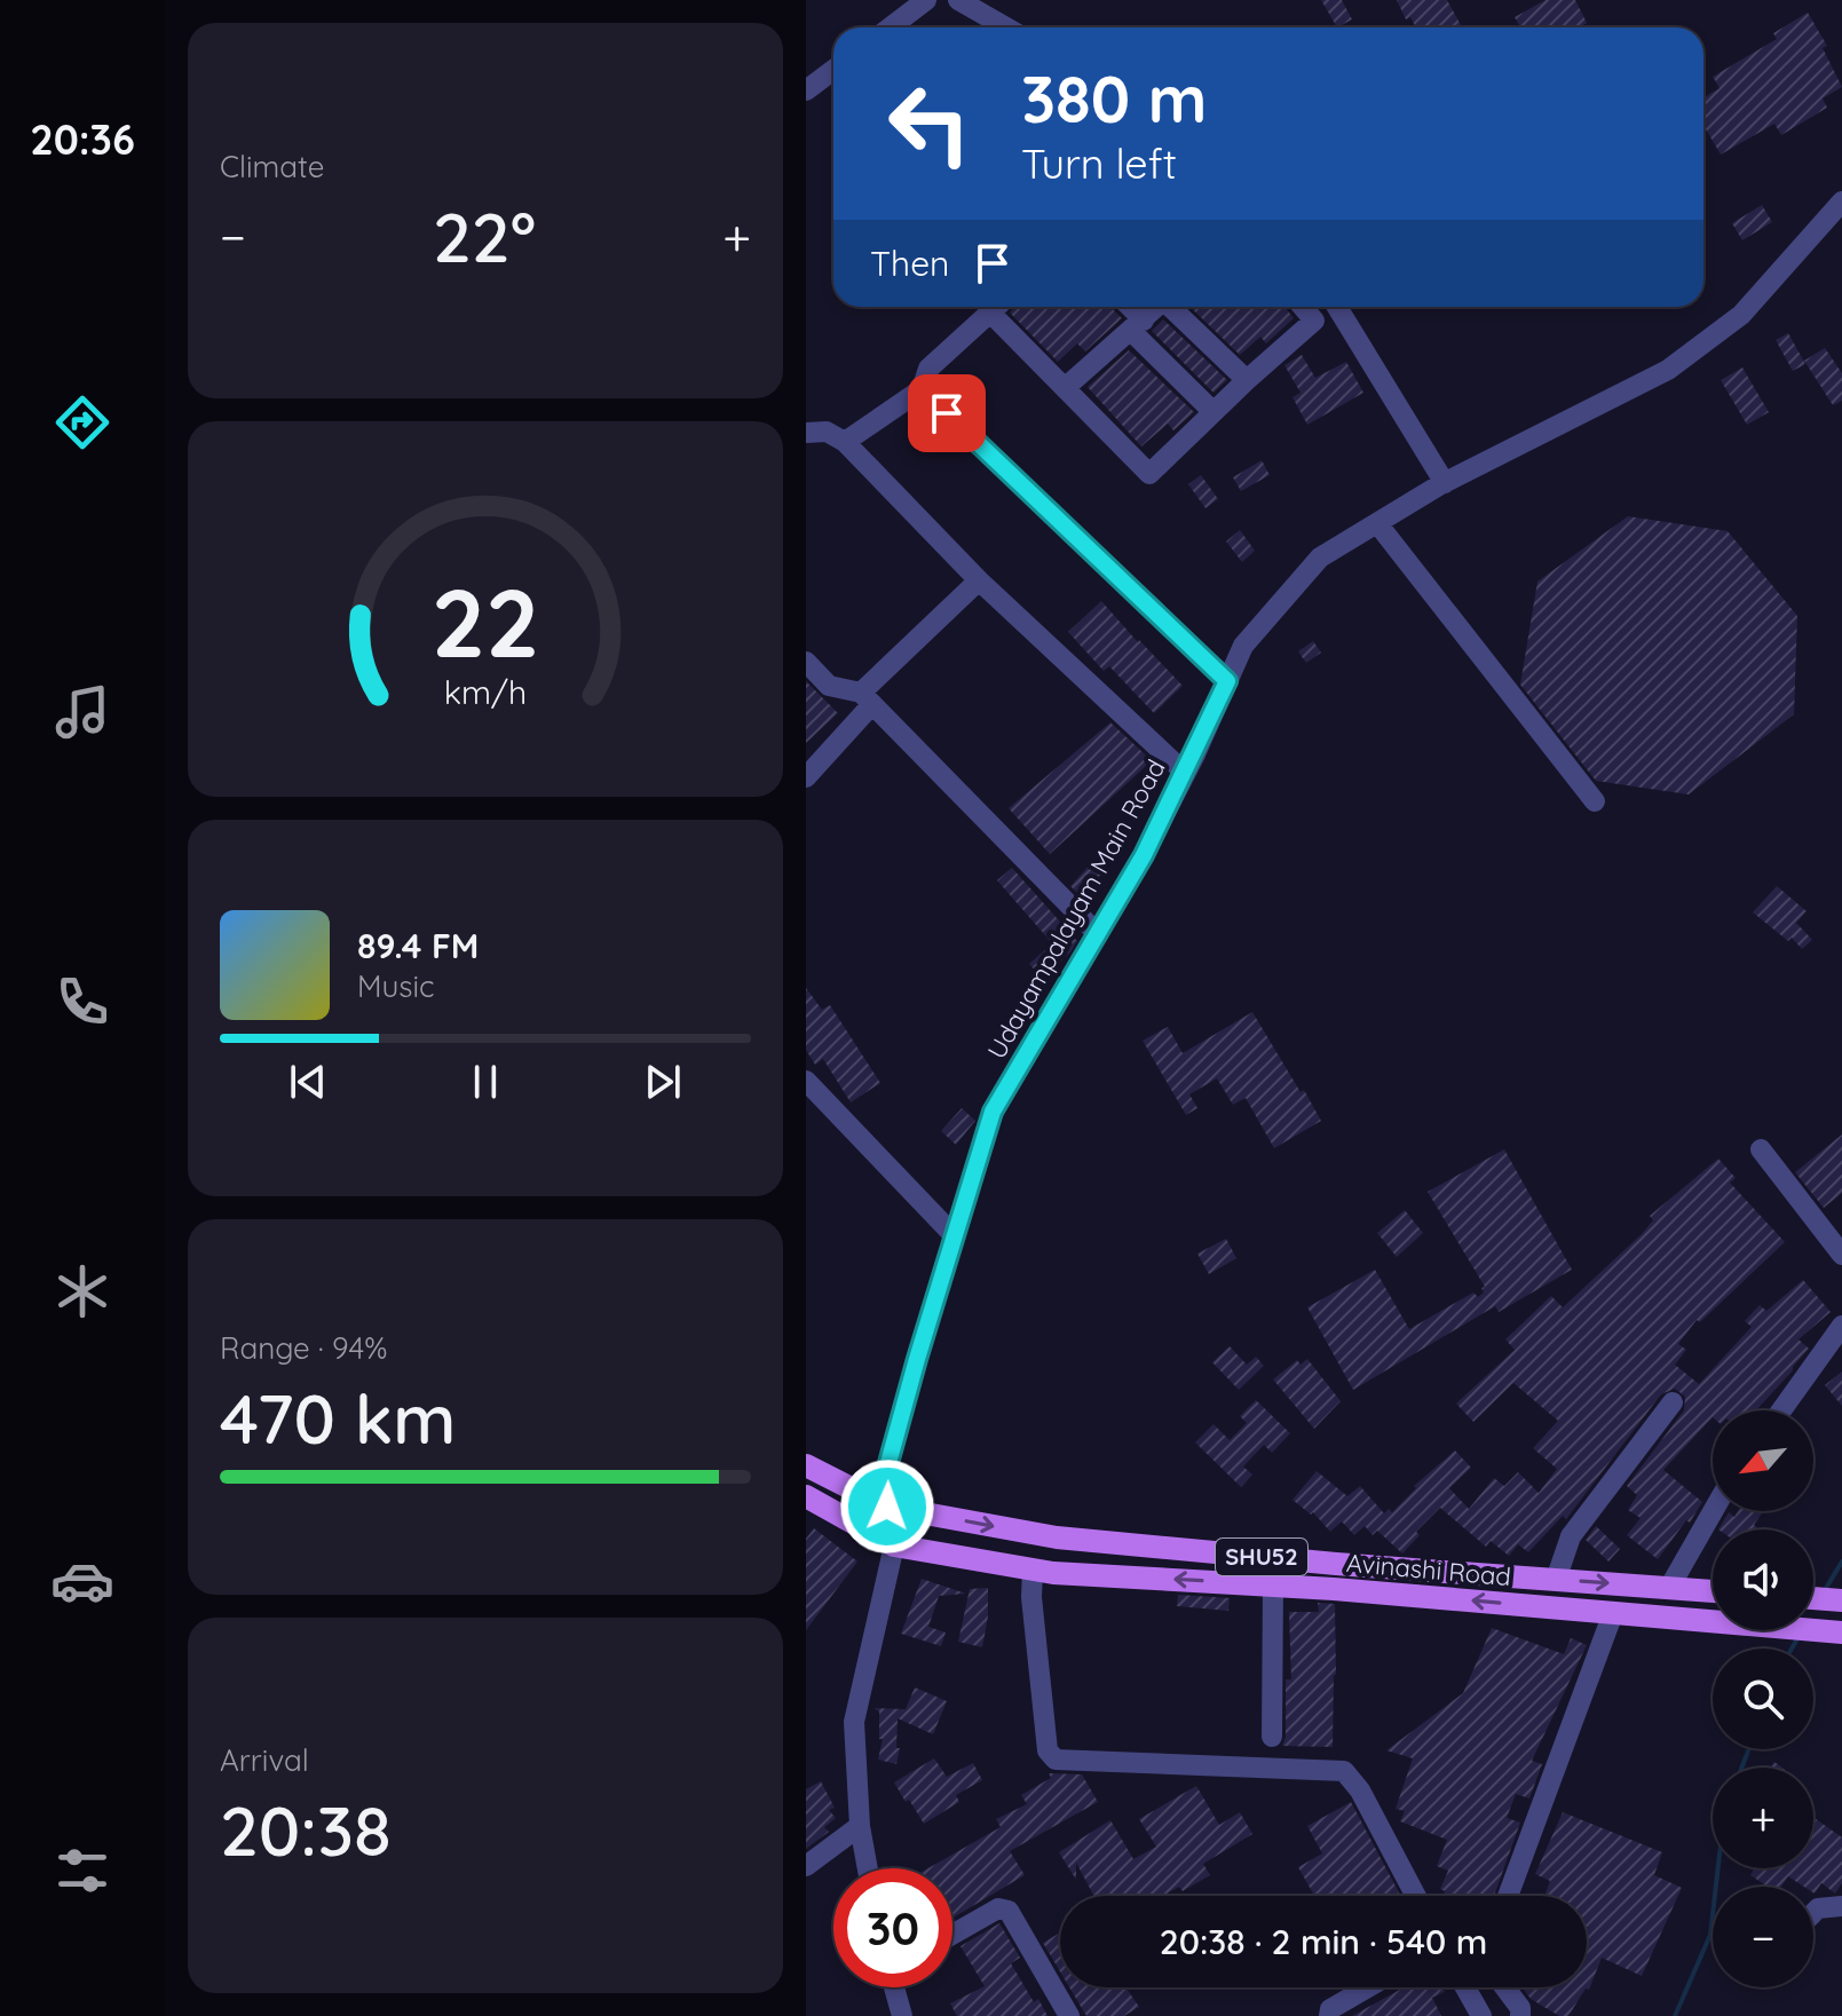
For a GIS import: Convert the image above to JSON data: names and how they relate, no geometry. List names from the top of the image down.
{
  "streets": {
    "main road": ["SHU52", "Avinashi Road"],
    "street": ["Udayampalayam Main Road"]
  },
  "crossings": [
    ["Udayampalayam Main Road", "Avinashi Road"]
  ],
  "north": "bottom left",
  "page": {
    "tabs": "20:36",
    "tile": [
      "Climate",
      ["Range · 94%", "470 km"],
      ["Arrival", "20:38"]
    ],
    "turn": ["380 m", "Turn left"],
    "heat": ["−", "22°", "+"],
    "then": "Then",
    "song": ["89.4 FM", "Music"],
    "map_buttons": ["+", "−"],
    "limit": "30",
    "trip": "20:38 · 2 min · 540 m",
    "gauge": ["22", "km/h"]
  }
}
